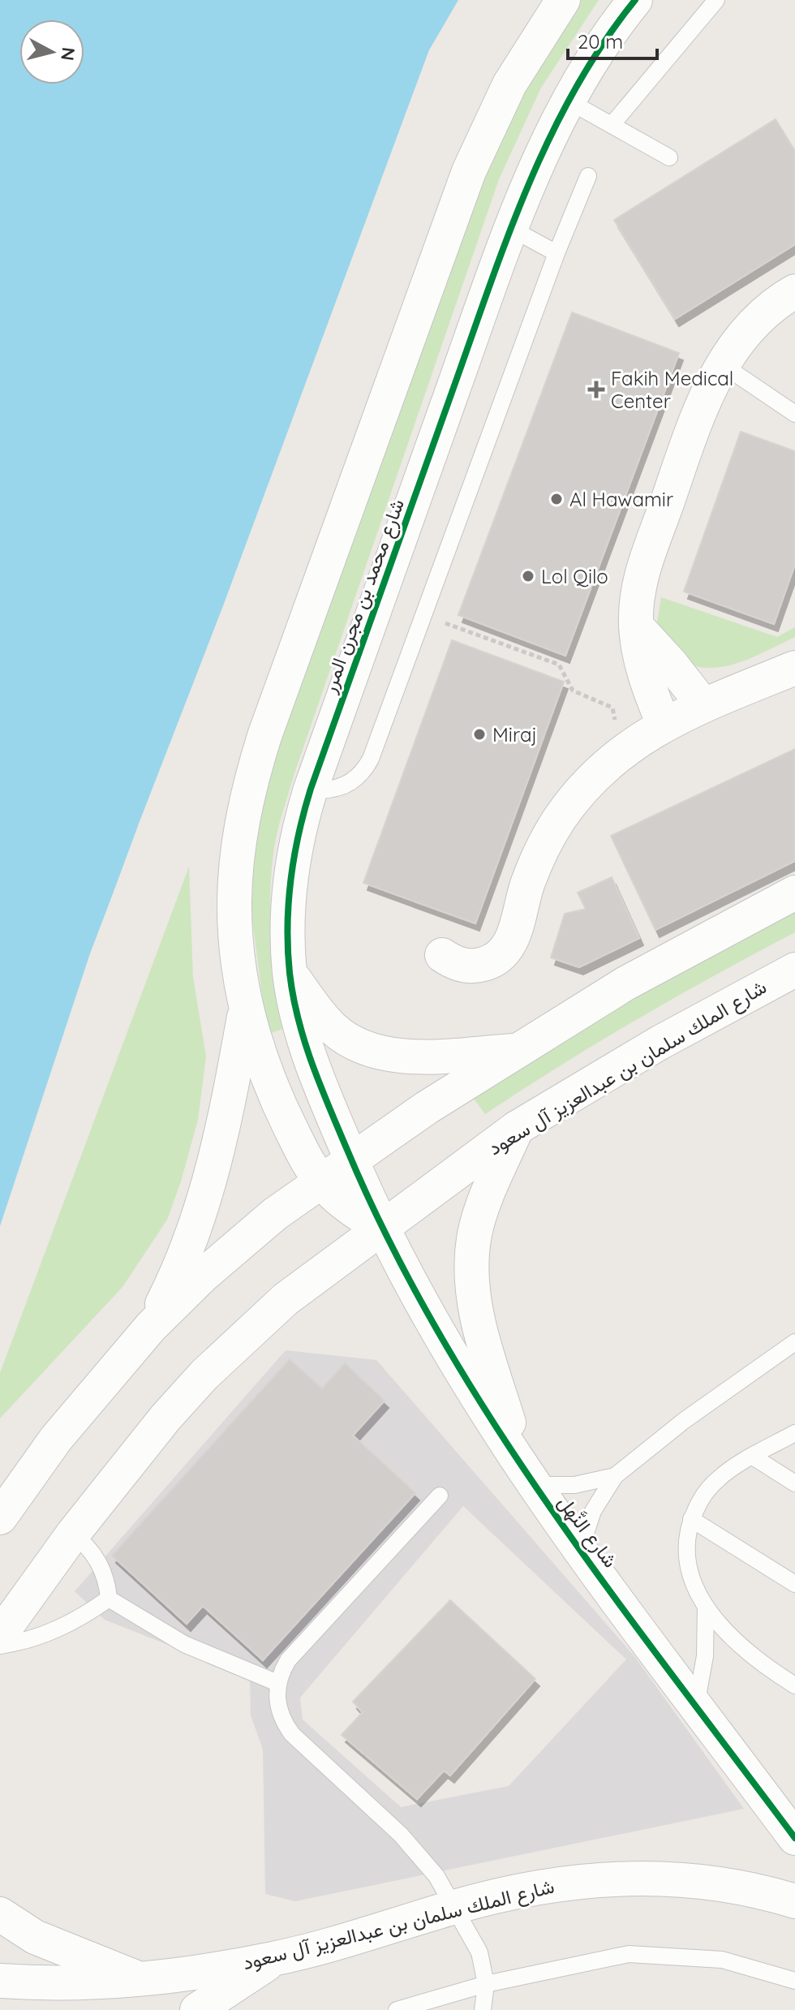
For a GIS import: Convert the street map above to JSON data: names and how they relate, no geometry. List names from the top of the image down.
{
  "streets": {
    "street": ["شارع محمد بن مجرن المرر", "شارع الملك سلمان بن عبدالعزيز آل سعود", "شارع النَّهل"]
  },
  "crossings": [
    ["شارع محمد بن مجرن المرر", "شارع الملك سلمان بن عبدالعزيز آل سعود"],
    ["شارع محمد بن مجرن المرر", "شارع النَّهل"],
    ["شارع الملك سلمان بن عبدالعزيز آل سعود", "شارع النَّهل"]
  ],
  "places": {
    "health": ["Fakih Medical Center"],
    "other": ["Al Hawamir", "Lol Qilo", "Miraj"]
  },
  "scale_bar": "20 m",
  "north": "right"
}
